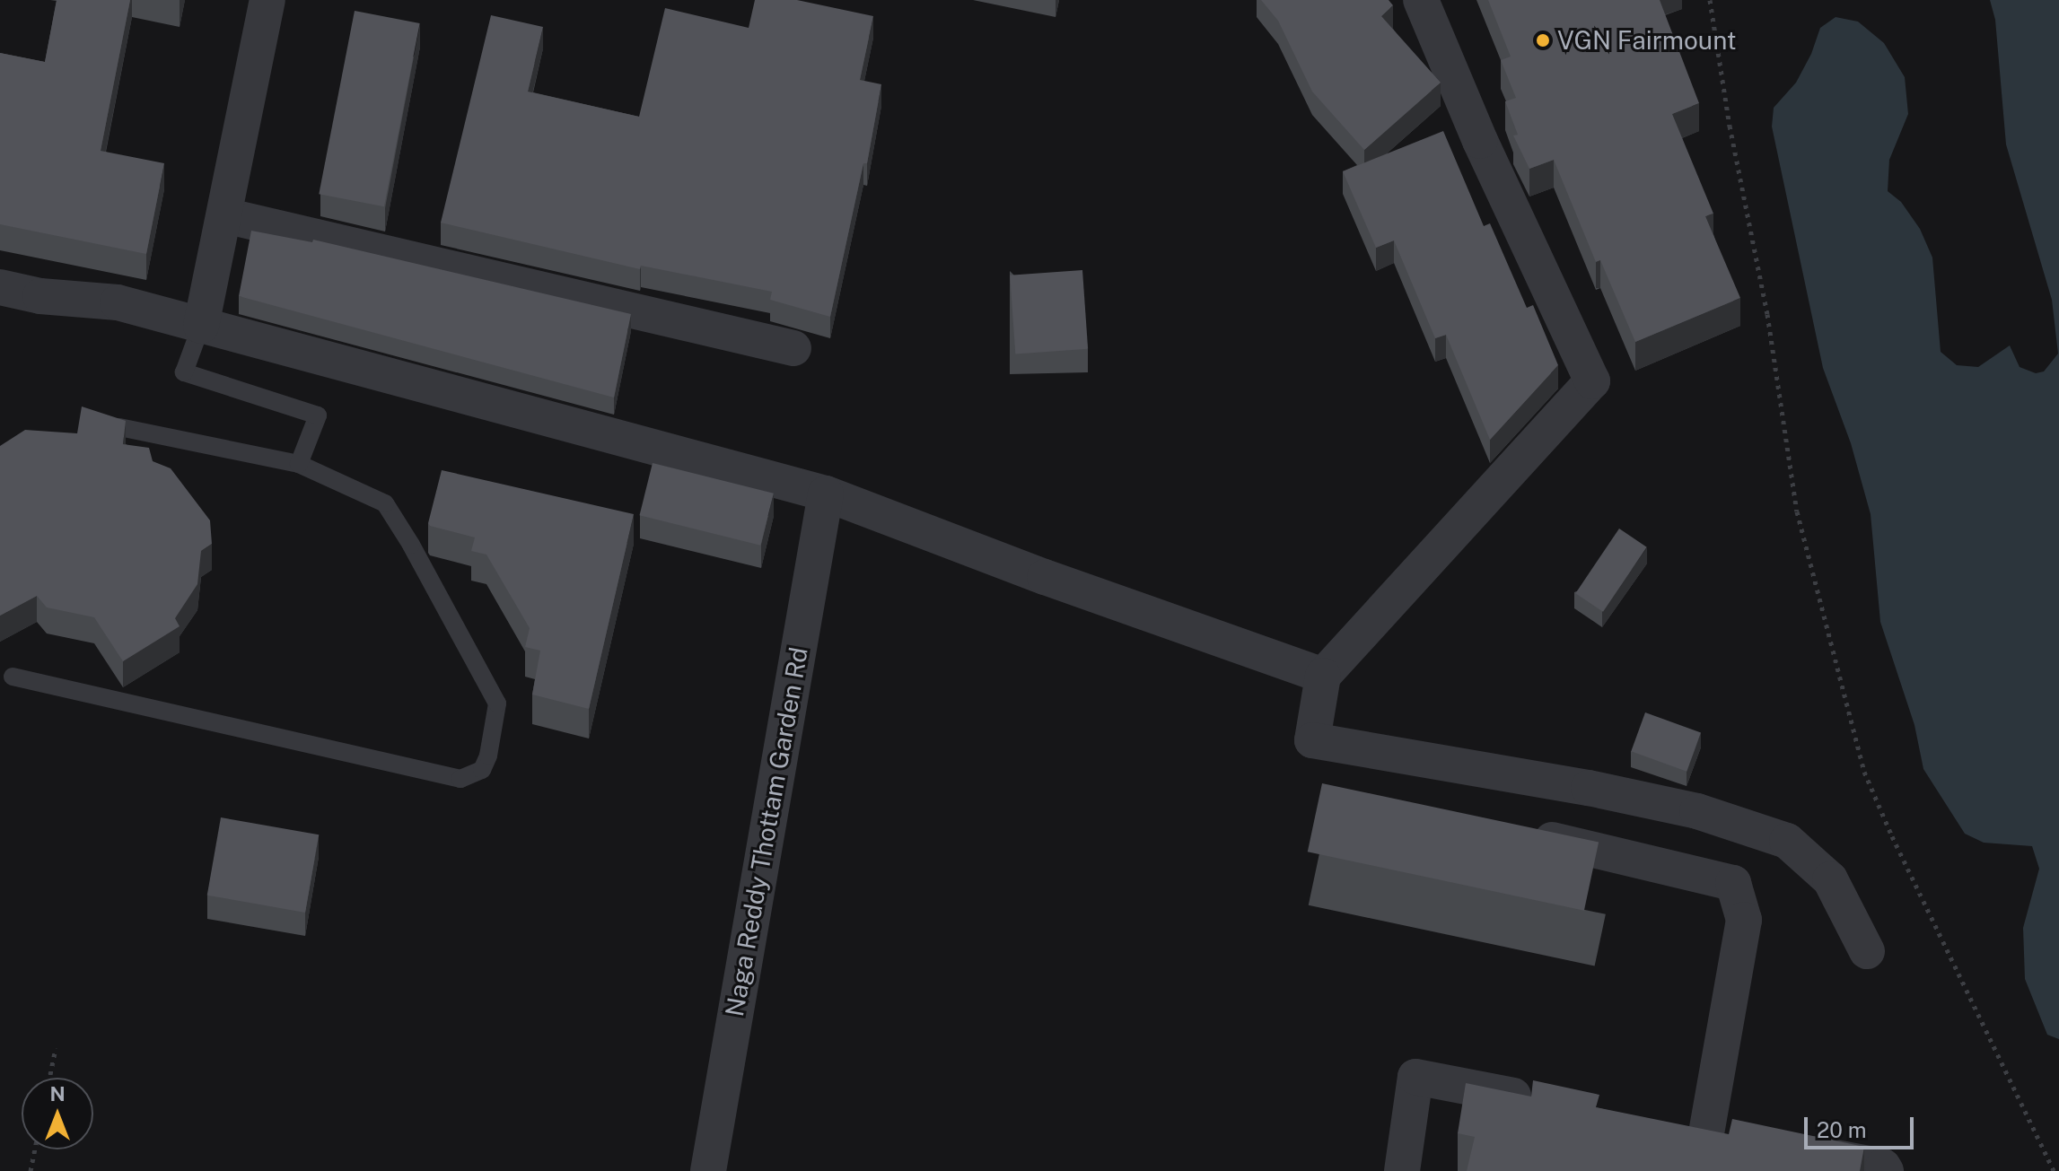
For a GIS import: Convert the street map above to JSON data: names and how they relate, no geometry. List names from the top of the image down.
{
  "streets": {
    "street": ["Naga Reddy Thottam Garden Rd"]
  },
  "places": ["VGN Fairmount"],
  "scale_bar": "20 m",
  "north": "top"
}
